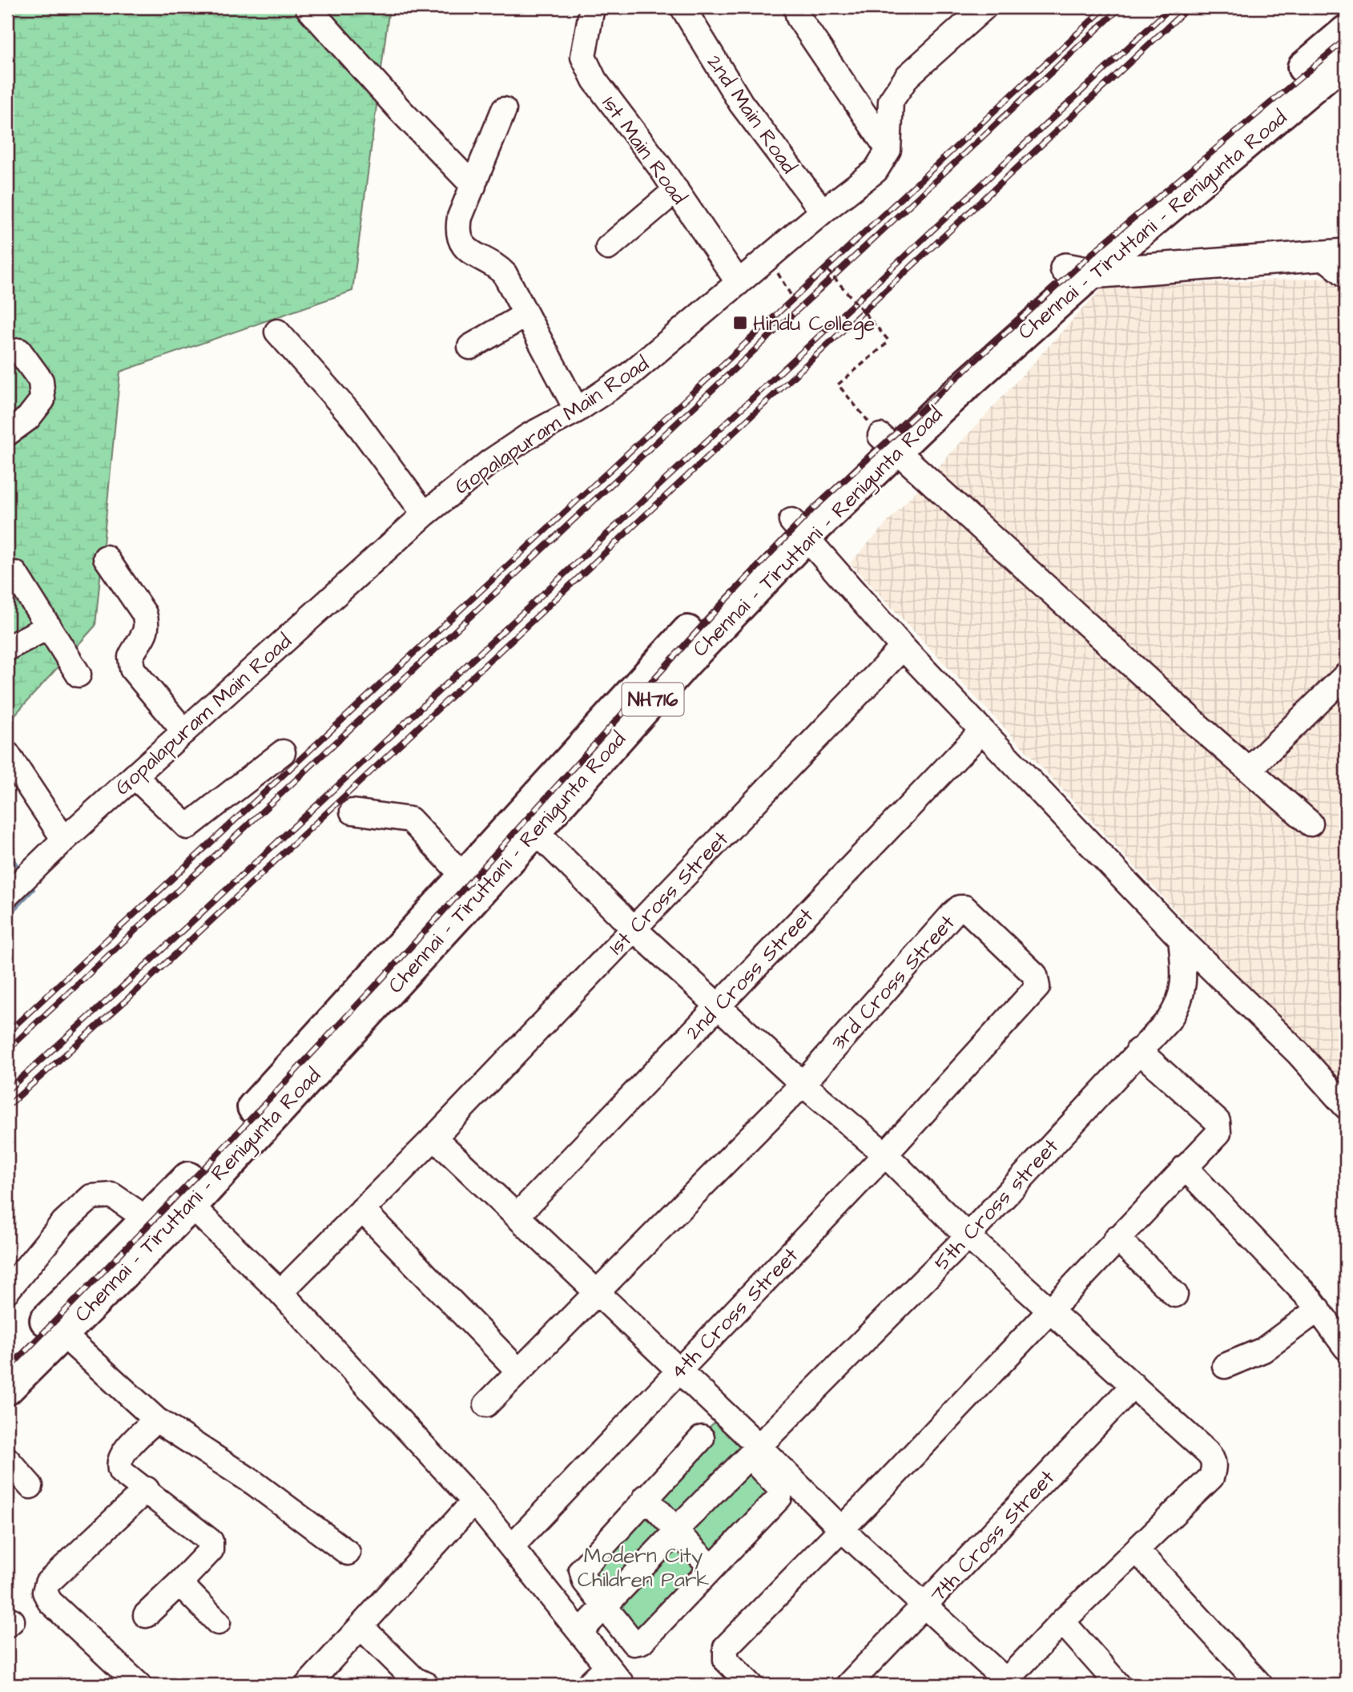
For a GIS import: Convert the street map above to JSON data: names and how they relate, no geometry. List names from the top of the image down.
{
  "streets": {
    "highway": ["Chennai - Tiruttani - Renigunta Road", "NH716"],
    "street": [
      "2nd Main Road",
      "1st Main Road",
      "Gopalapuram Main Road",
      "1st Cross Street",
      "2nd Cross Street",
      "3rd Cross Street",
      "5th Cross street",
      "4th Cross Street",
      "7th Cross Street"
    ]
  },
  "crossings": [
    ["2nd Main Road", "Gopalapuram Main Road"],
    ["1st Main Road", "Gopalapuram Main Road"],
    ["3rd Cross Street", "4th Cross Street"]
  ],
  "parks": ["Modern City Children Park"],
  "places": {
    "transit": ["Hindu College"]
  }
}
